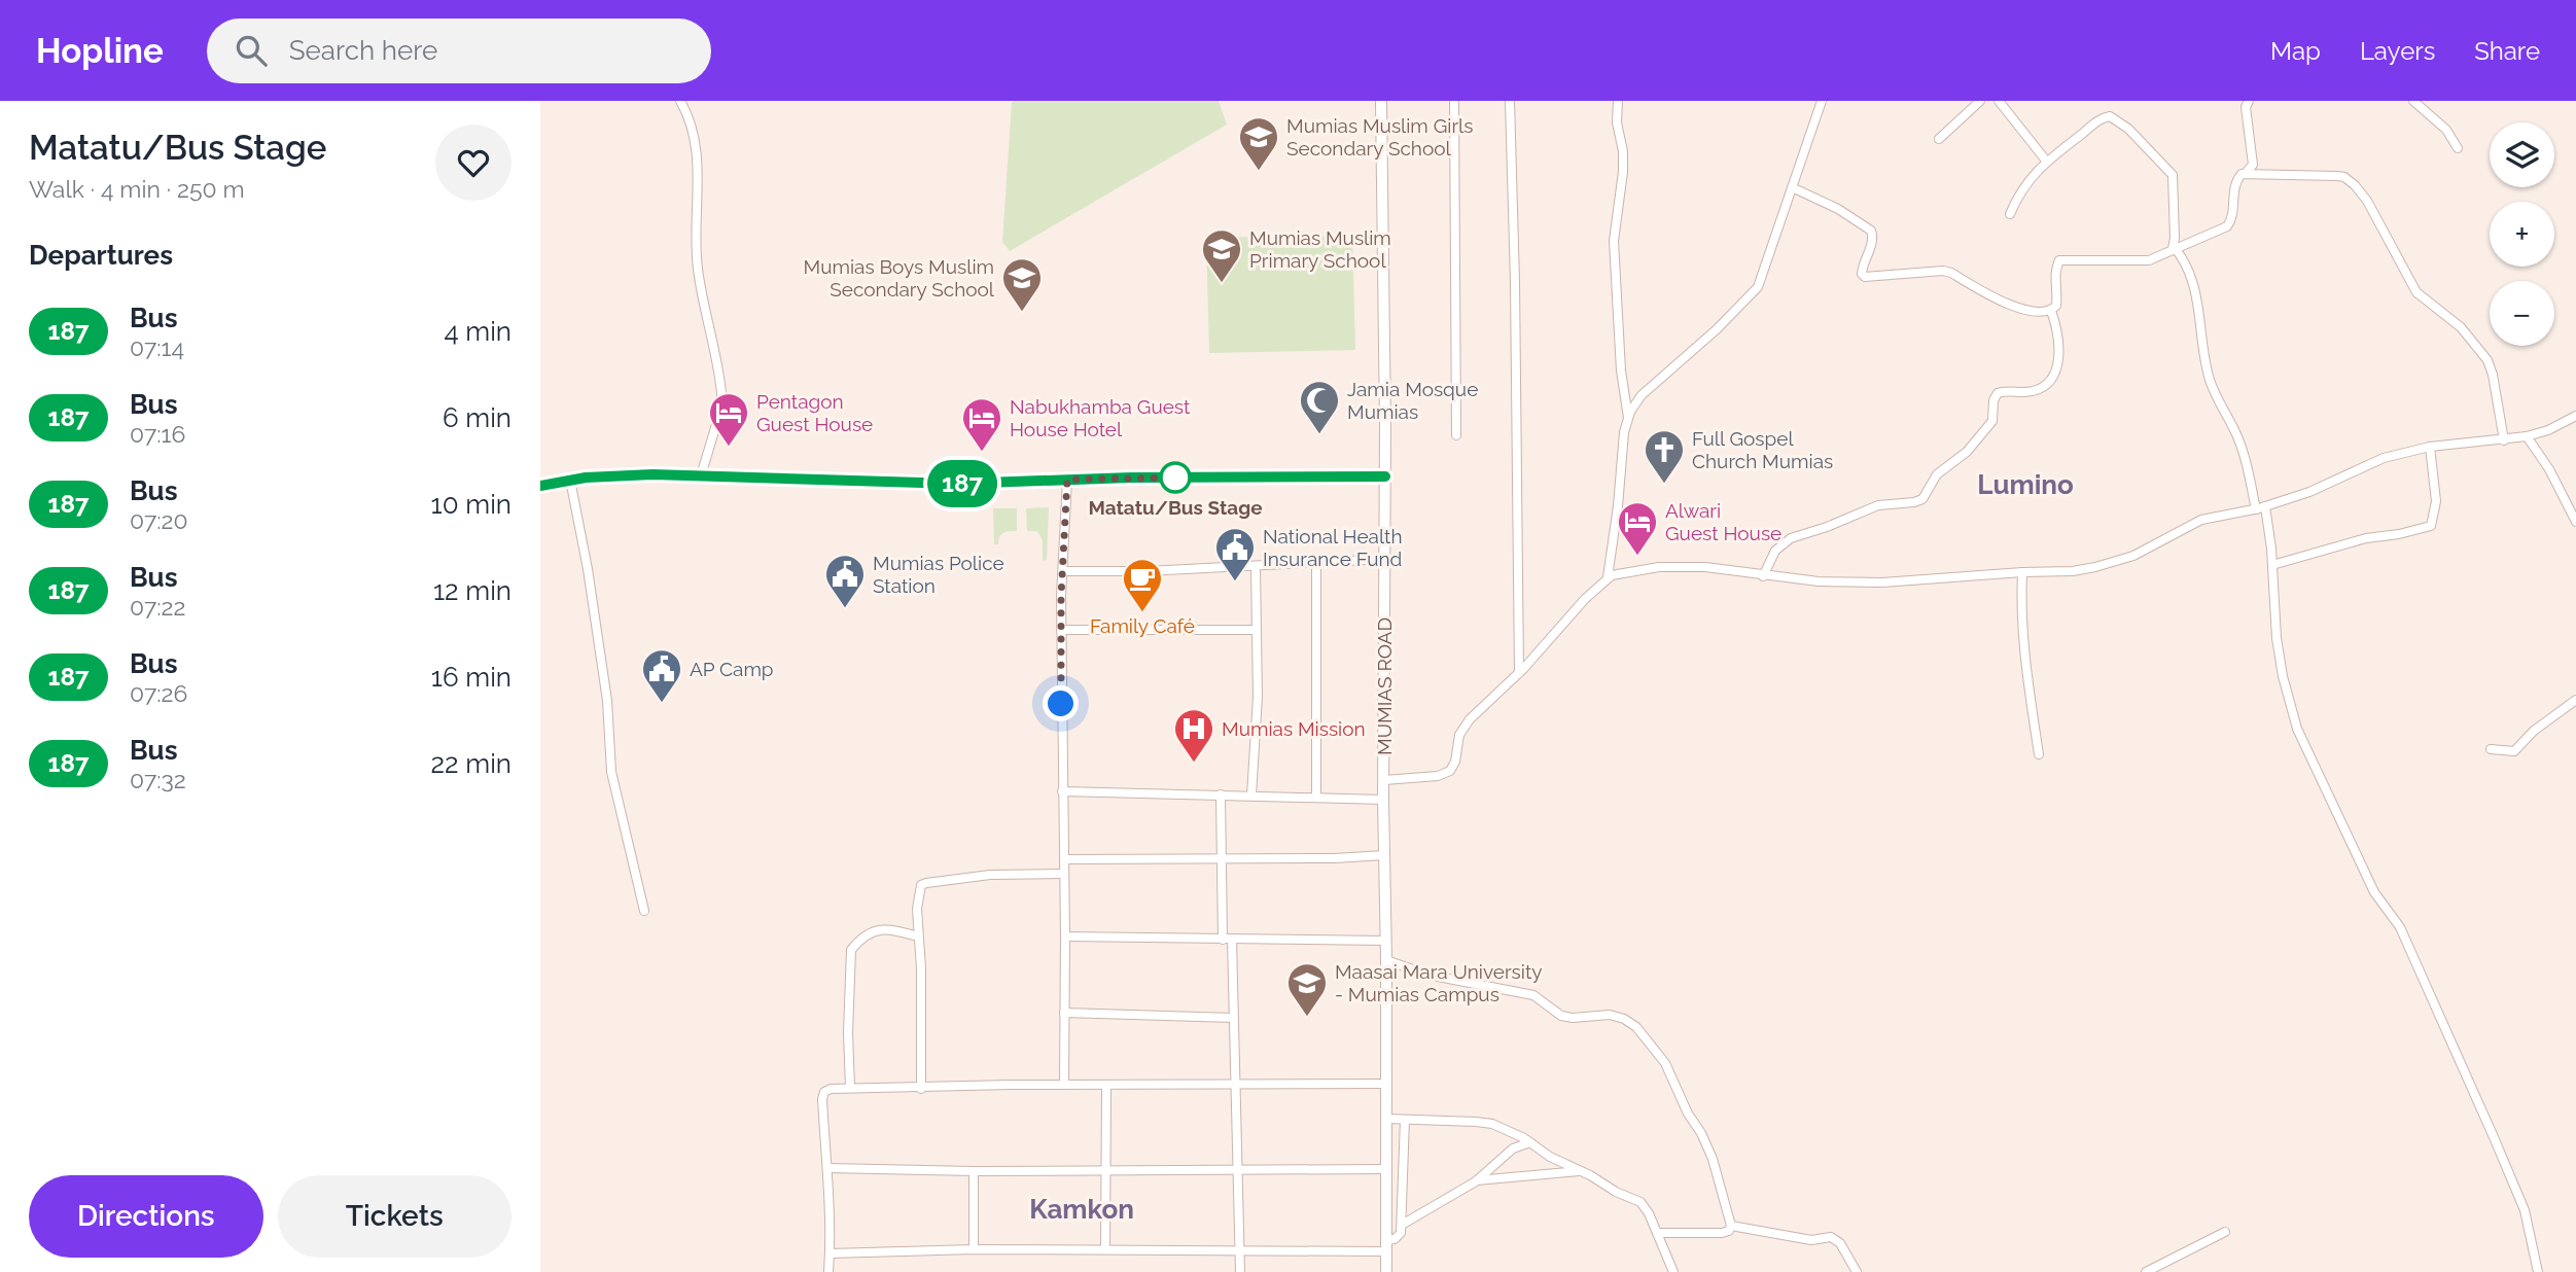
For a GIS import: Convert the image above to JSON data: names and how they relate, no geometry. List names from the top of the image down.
{
  "streets": {
    "street": ["MUMIAS ROAD"]
  },
  "districts": ["Lumino", "Kamkon"],
  "places": {
    "school or university": [
      "Mumias Muslim Girls Secondary School",
      "Mumias Muslim Primary School",
      "Mumias Boys Muslim Secondary School",
      "Maasai Mara University - Mumias Campus"
    ],
    "mosque": ["Jamia Mosque Mumias"],
    "hotel": ["Pentagon Guest House", "Nabukhamba Guest House Hotel", "Alwari Guest House"],
    "other": ["Matatu/Bus Stage"],
    "church": ["Full Gospel Church Mumias"],
    "public building": ["National Health Insurance Fund", "Mumias Police Station", "AP Camp"],
    "cafe": ["Family Café"],
    "hospital": ["Mumias Mission"]
  },
  "lines": ["bus line 187"],
  "page": {
    "header": "Hopline",
    "search": "Search here",
    "nav": ["Map", "Layers", "Share"],
    "heading": [
      ["Matatu/Bus Stage", "Walk · 4 min · 250 m"],
      "Departures"
    ],
    "on_map": "187",
    "map_buttons": ["+", "−"],
    "list": [
      {
        "mark": "187",
        "name": "Bus",
        "note": "07:14",
        "value": "4 min"
      },
      {
        "mark": "187",
        "name": "Bus",
        "note": "07:16",
        "value": "6 min"
      },
      {
        "mark": "187",
        "name": "Bus",
        "note": "07:20",
        "value": "10 min"
      },
      {
        "mark": "187",
        "name": "Bus",
        "note": "07:22",
        "value": "12 min"
      },
      {
        "mark": "187",
        "name": "Bus",
        "note": "07:26",
        "value": "16 min"
      },
      {
        "mark": "187",
        "name": "Bus",
        "note": "07:32",
        "value": "22 min"
      }
    ],
    "buttons": ["Directions", "Tickets"]
  }
}
